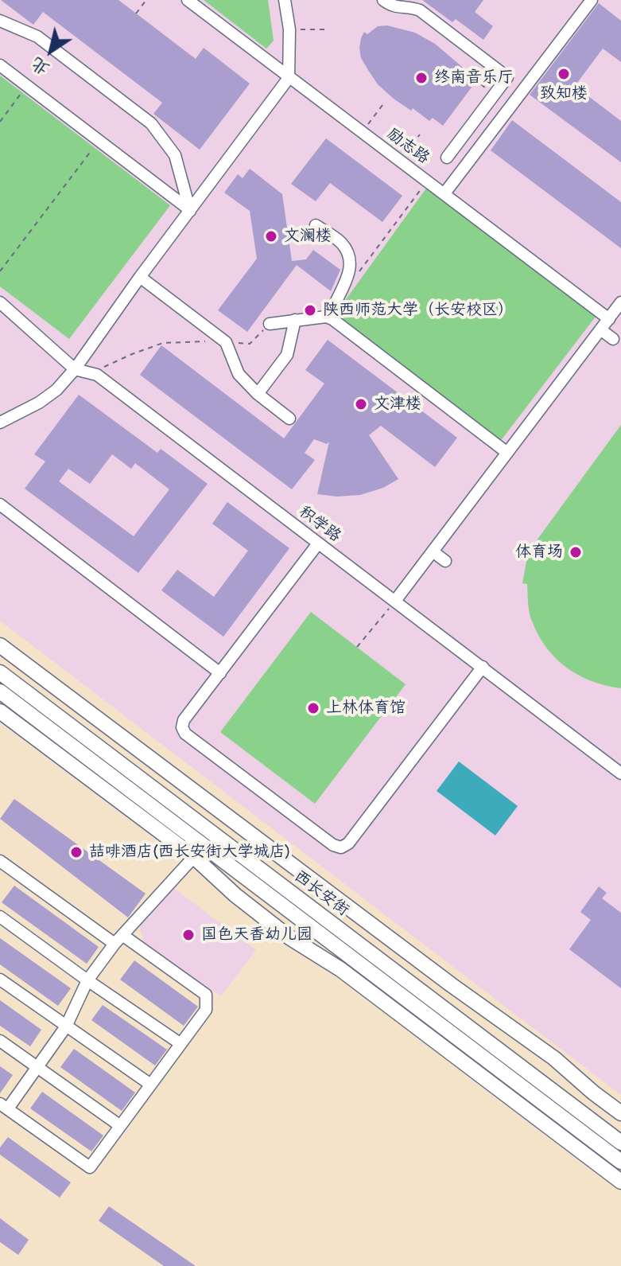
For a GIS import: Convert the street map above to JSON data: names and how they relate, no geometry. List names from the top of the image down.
{
  "streets": {
    "main road": ["西长安街"],
    "street": ["励志路", "积学路"]
  },
  "places": [
    "致知楼",
    "终南音乐厅",
    "文澜楼",
    "陕西师范大学（长安校区）",
    "文津楼",
    "体育场",
    "上林体育馆",
    "喆啡酒店(西长安街大学城店)",
    "国色天香幼儿园"
  ],
  "north": "bottom left"
}
